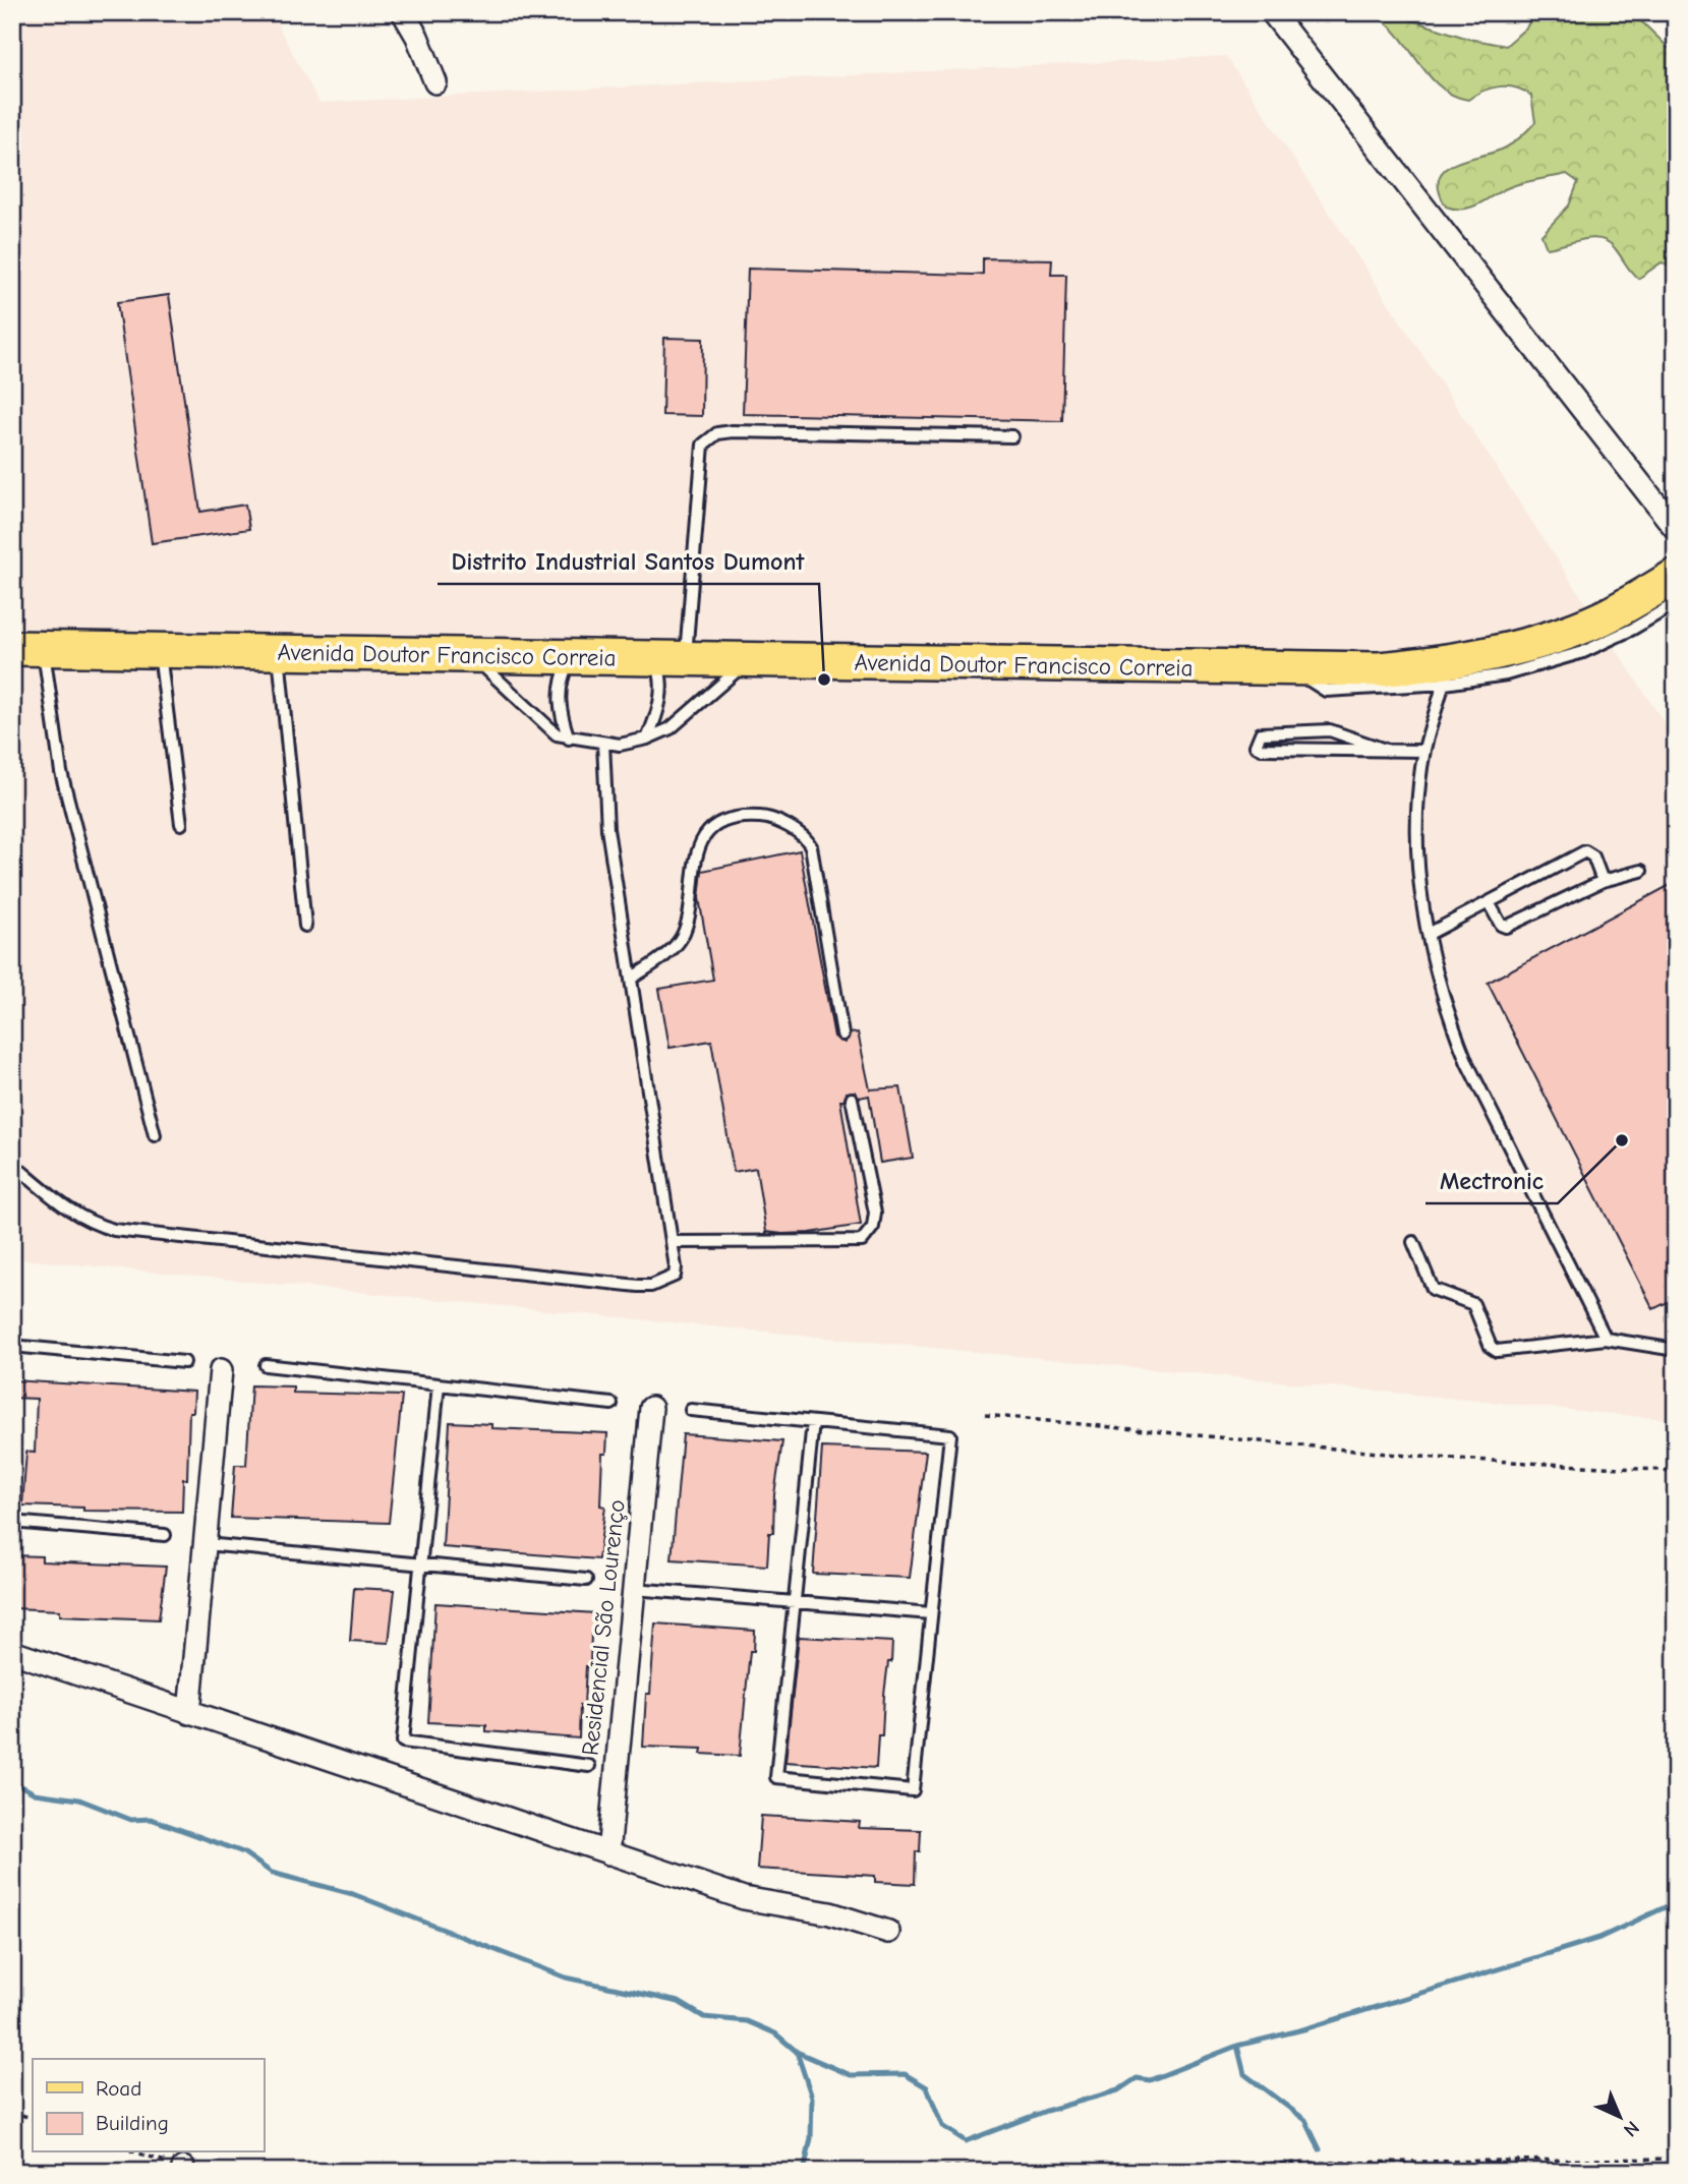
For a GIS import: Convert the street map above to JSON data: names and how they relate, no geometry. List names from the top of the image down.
{
  "streets": {
    "main road": ["Avenida Doutor Francisco Correia"],
    "street": ["Residencial São Lourenço"]
  },
  "places": ["Distrito Industrial Santos Dumont", "Mectronic"],
  "legend": ["Road", "Building"],
  "north": "bottom right"
}
